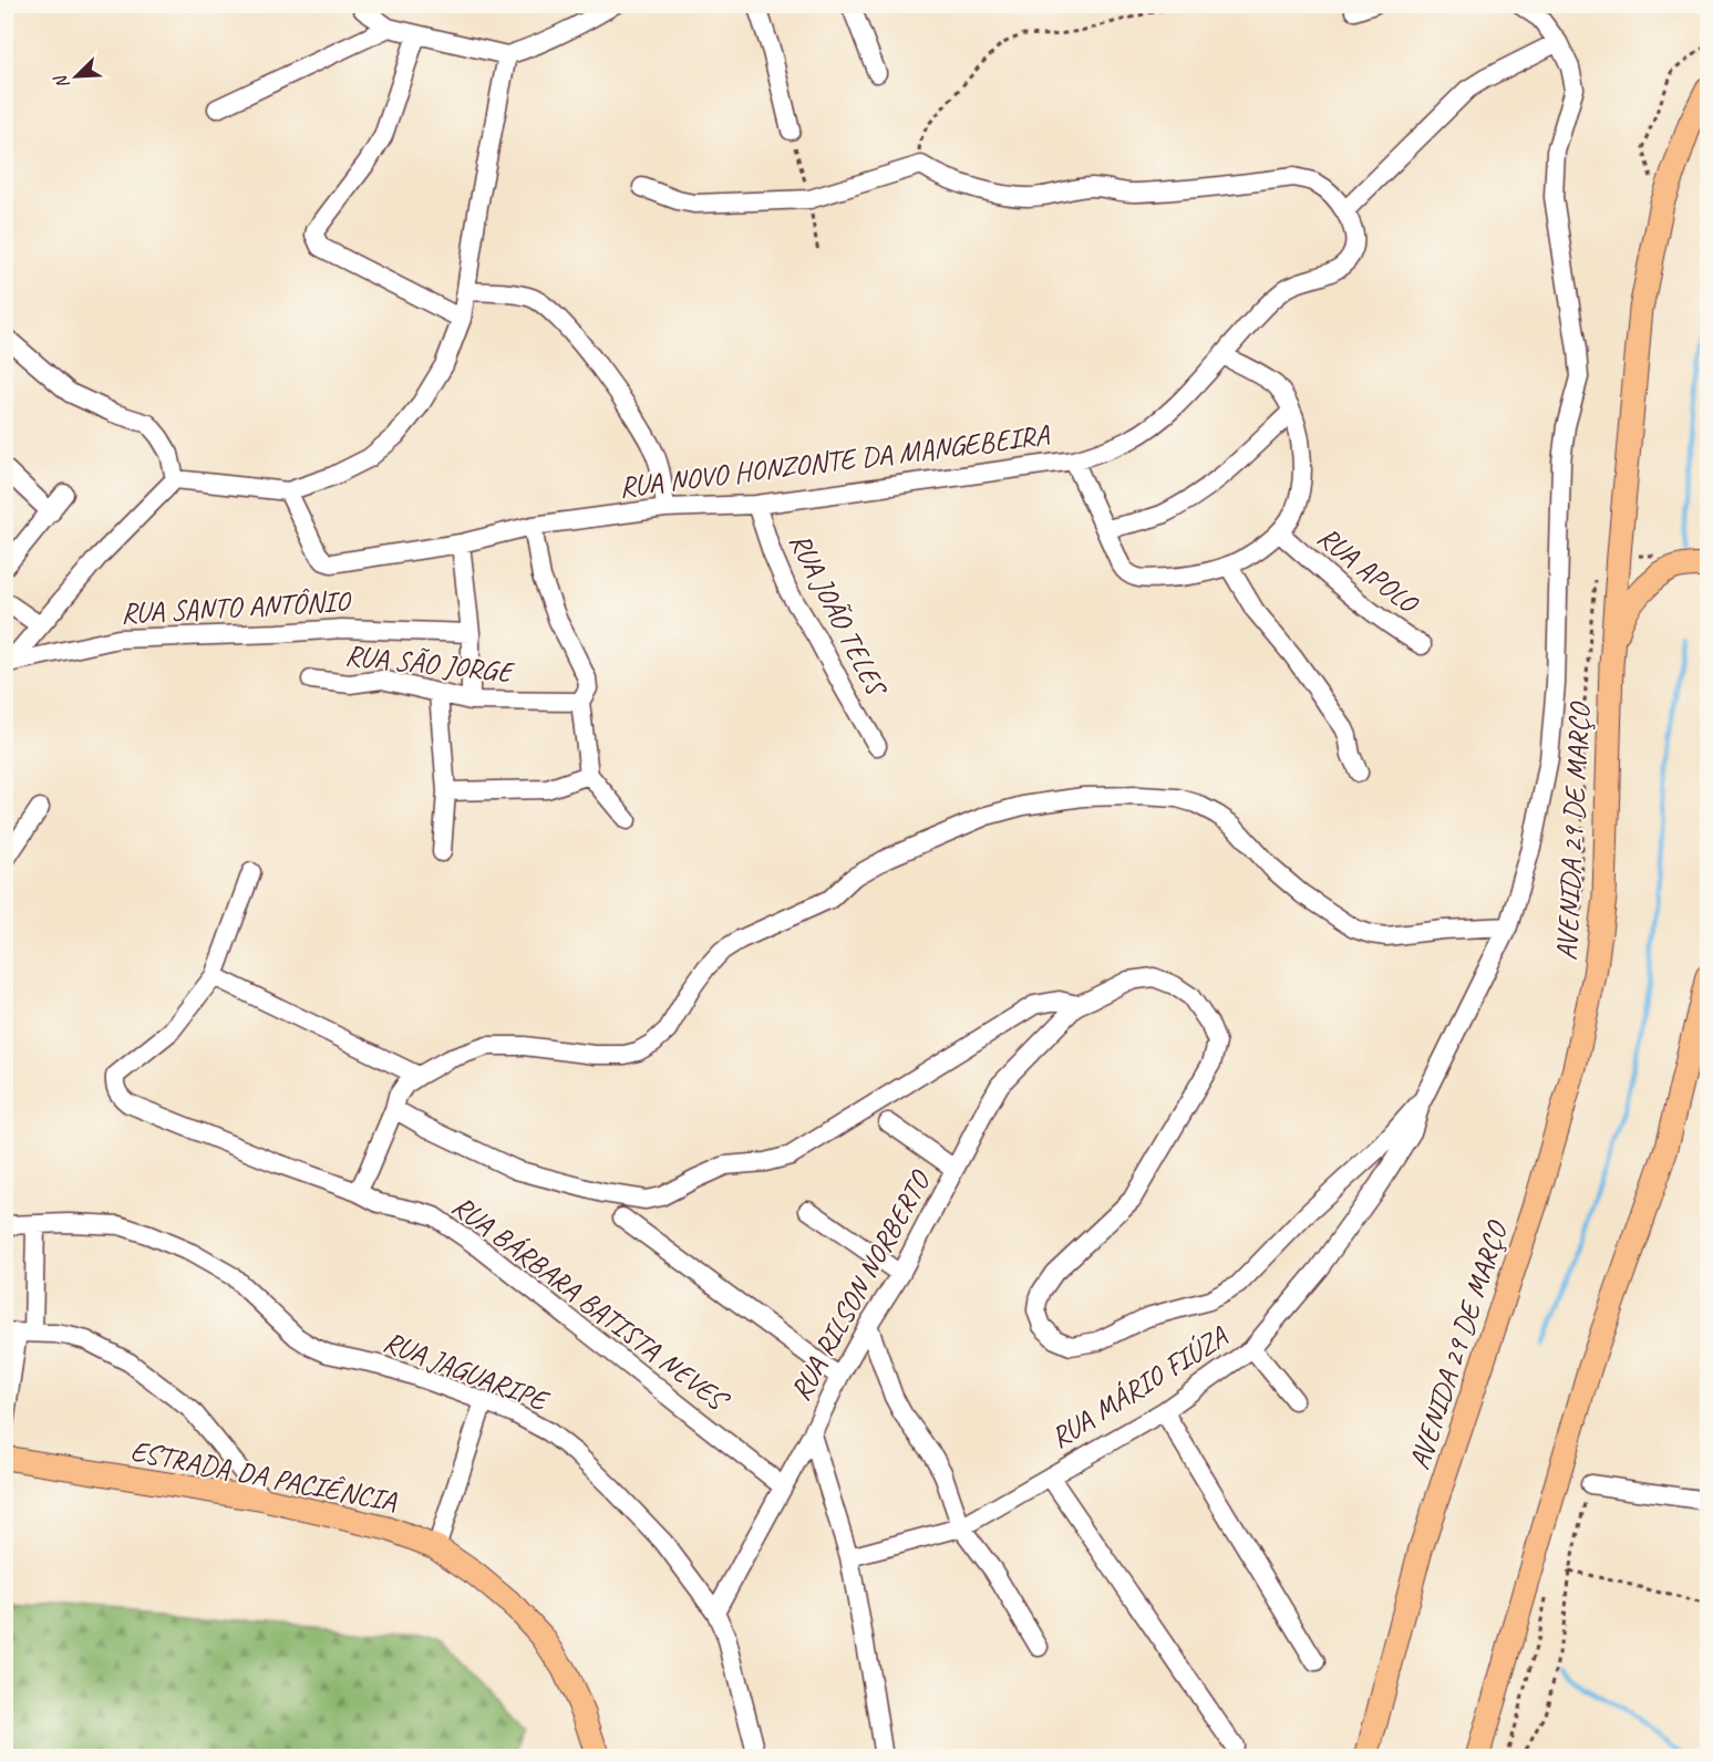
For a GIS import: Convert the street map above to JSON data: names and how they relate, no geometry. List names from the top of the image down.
{
  "streets": {
    "main road": ["AVENIDA 29 DE MARÇO", "ESTRADA DA PACIÊNCIA"],
    "street": [
      "RUA NOVO HONZONTE DA MANGEBEIRA",
      "RUA APOLO",
      "RUA SANTO ANTÔNIO",
      "RUA JOÃO TELES",
      "RUA SÃO JORGE",
      "RUA RILSON NORBERTO",
      "RUA BÁRBARA BATISTA NEVES",
      "RUA JAGUARIPE",
      "RUA MÁRIO FIÚZA"
    ]
  },
  "crossings": [
    ["RUA NOVO HONZONTE DA MANGEBEIRA", "RUA JOÃO TELES"],
    ["RUA RILSON NORBERTO", "RUA BÁRBARA BATISTA NEVES"],
    ["RUA RILSON NORBERTO", "RUA JAGUARIPE"]
  ],
  "north": "bottom left"
}
